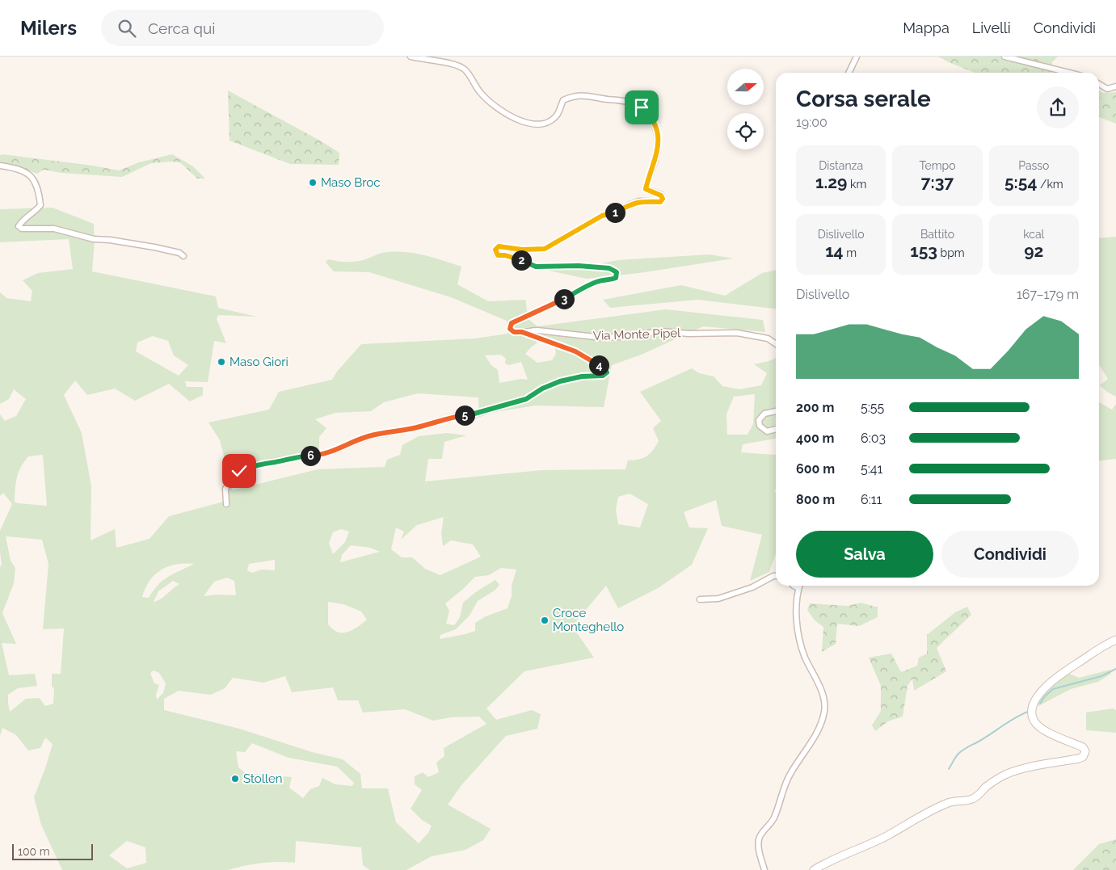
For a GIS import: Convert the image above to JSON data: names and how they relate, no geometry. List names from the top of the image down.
{
  "streets": {
    "street": ["Via Monte Pipel"]
  },
  "places": [
    "Maso Broc",
    "Maso Giori",
    "Croce Monteghello",
    "Stollen"
  ],
  "scale_bar": "100 m",
  "north": "right",
  "page": {
    "header": "Milers",
    "search": "Cerca qui",
    "nav": ["Mappa", "Livelli", "Condividi"],
    "heading": ["Corsa serale", "19:00"],
    "stats": [
      ["Distanza", "1.29 km"],
      ["Tempo", "7:37"],
      ["Passo", "5:54 /km"],
      ["Dislivello", "14 m"],
      ["Battito", "153 bpm"],
      ["kcal", "92"]
    ],
    "pins": [
      "1",
      "2",
      "3",
      "4",
      "5",
      "6"
    ],
    "chart": ["Dislivello", "167–179 m"],
    "list": [
      {
        "name": "200 m",
        "note": "5:55"
      },
      {
        "name": "400 m",
        "note": "6:03"
      },
      {
        "name": "600 m",
        "note": "5:41"
      },
      {
        "name": "800 m",
        "note": "6:11"
      }
    ],
    "buttons": ["Salva", "Condividi"],
    "scale": "100 m"
  }
}
